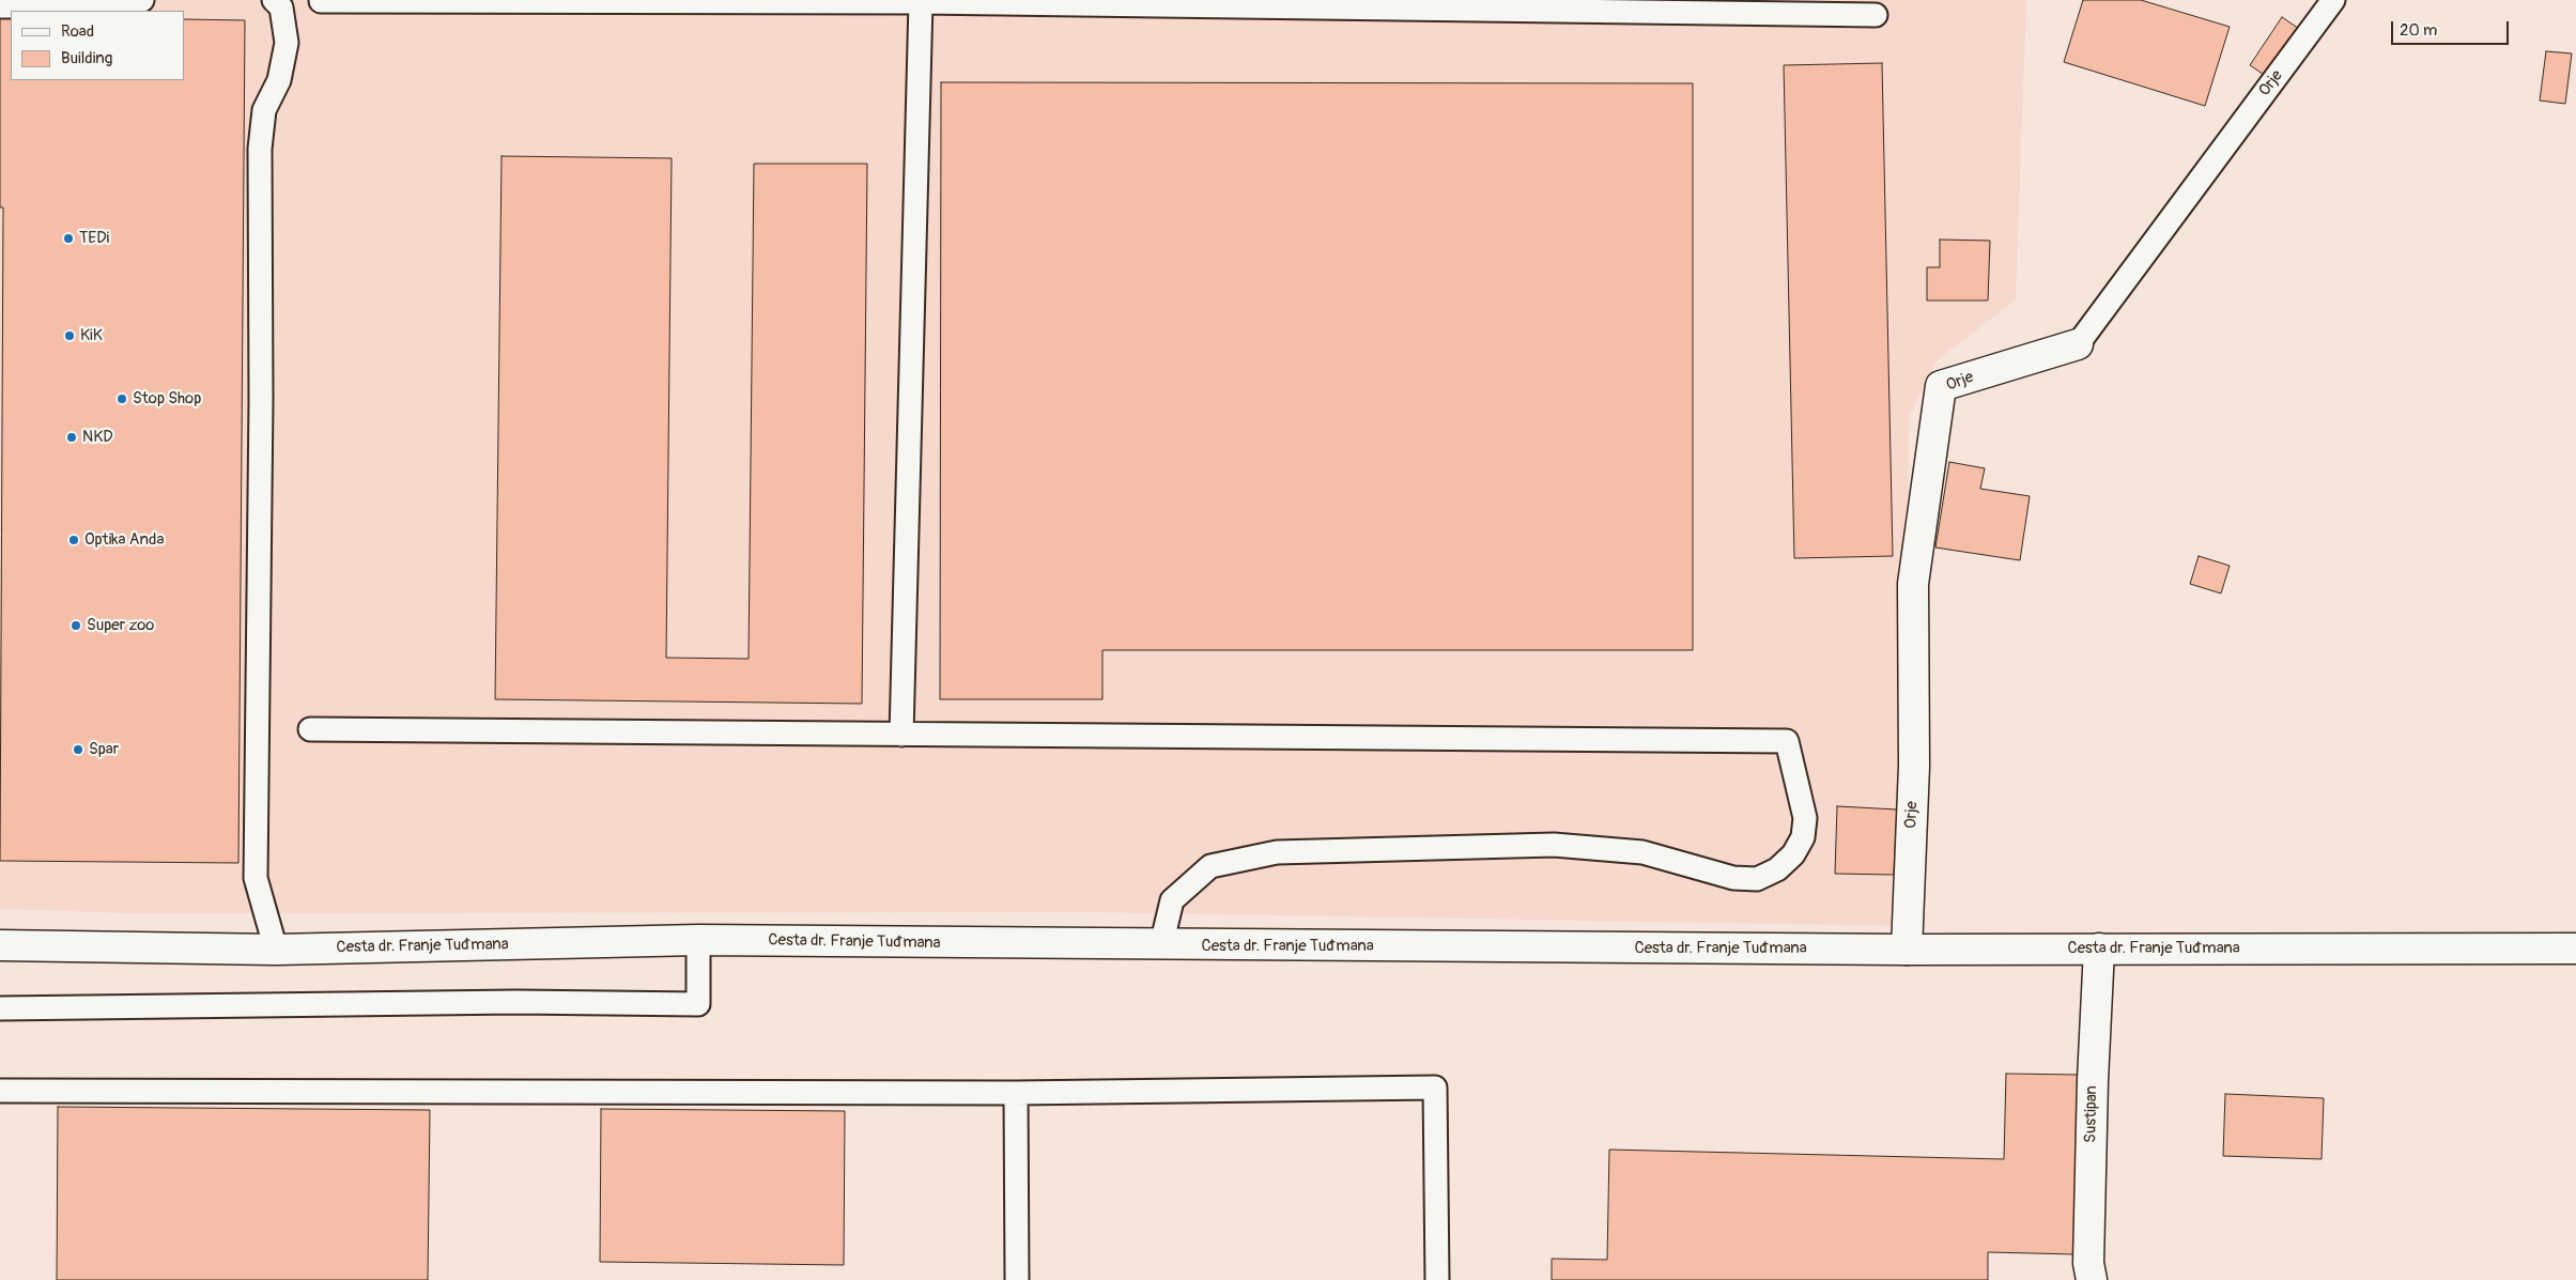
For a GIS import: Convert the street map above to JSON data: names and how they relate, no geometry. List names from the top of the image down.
{
  "streets": {
    "main road": ["Orje", "Cesta dr. Franje Tuđmana", "Sustipan"]
  },
  "crossings": [
    ["Orje", "Cesta dr. Franje Tuđmana"],
    ["Cesta dr. Franje Tuđmana", "Sustipan"]
  ],
  "places": [
    "TEDi",
    "KiK",
    "Stop Shop",
    "NKD",
    "Optika Anda",
    "Super zoo",
    "Spar"
  ],
  "legend": ["Road", "Building"],
  "scale_bar": "20 m"
}
